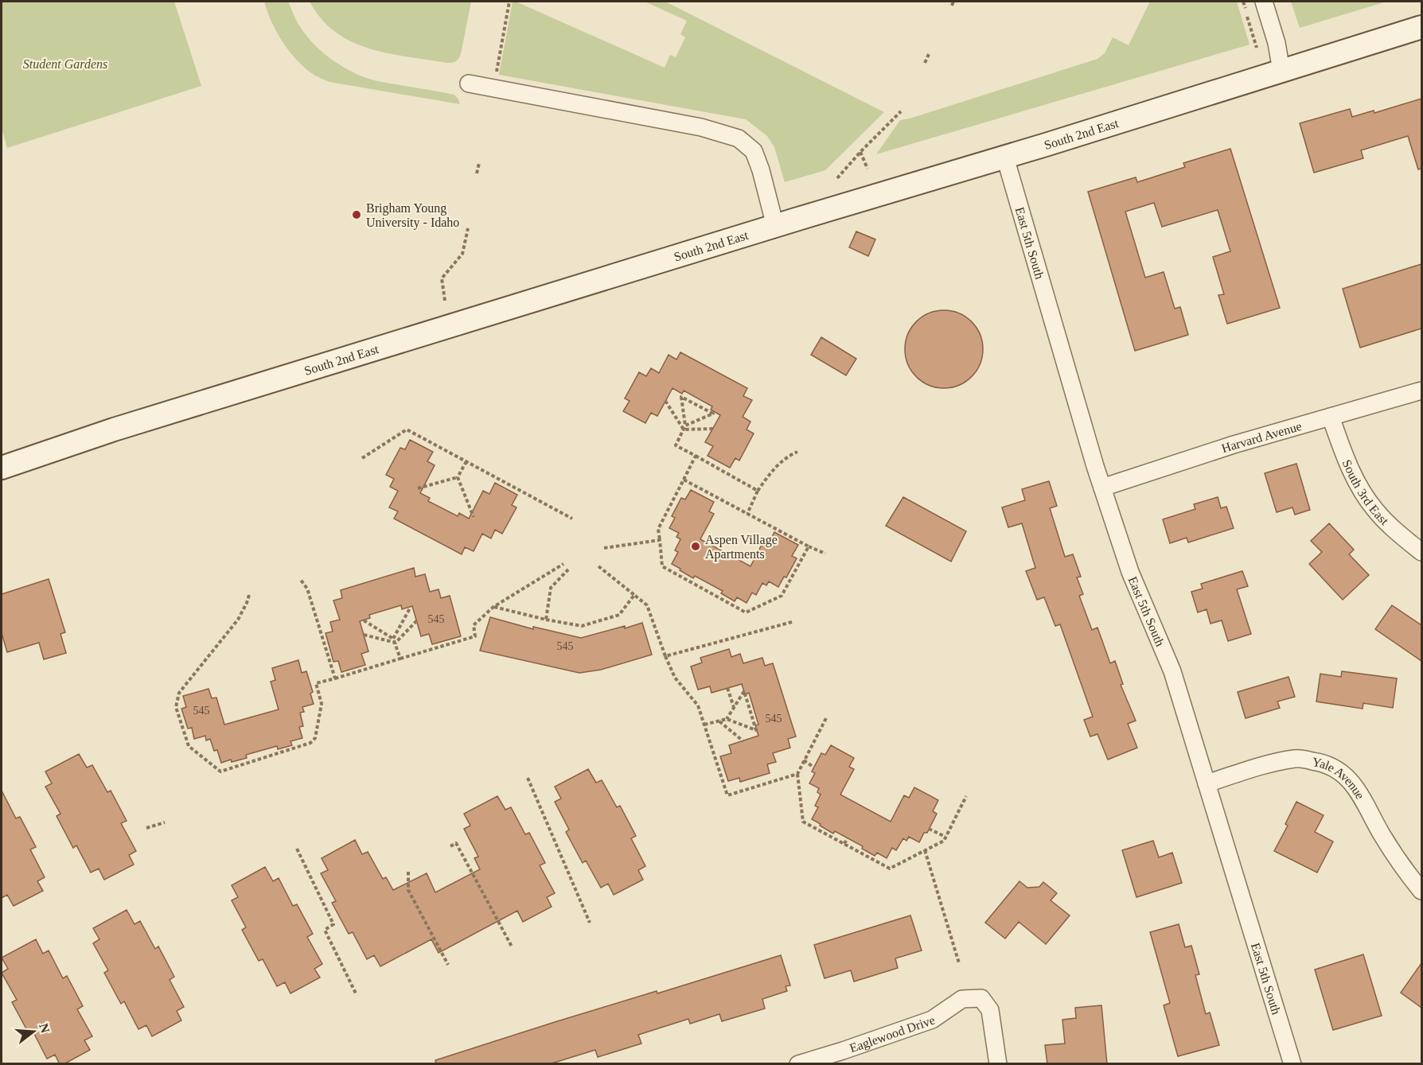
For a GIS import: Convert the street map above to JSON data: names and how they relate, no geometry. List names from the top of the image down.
{
  "streets": {
    "main road": ["South 2nd East"],
    "street": [
      "East 5th South",
      "Harvard Avenue",
      "South 3rd East",
      "Yale Avenue",
      "Eaglewood Drive"
    ]
  },
  "crossings": [
    ["South 2nd East", "East 5th South"],
    ["East 5th South", "Harvard Avenue"],
    ["East 5th South", "Yale Avenue"],
    ["Harvard Avenue", "South 3rd East"]
  ],
  "parks": ["Student Gardens"],
  "places": ["Brigham Young University - Idaho", "Aspen Village Apartments"],
  "house_numbers": [
    "545",
    "545",
    "545",
    "545"
  ],
  "north": "right"
}
